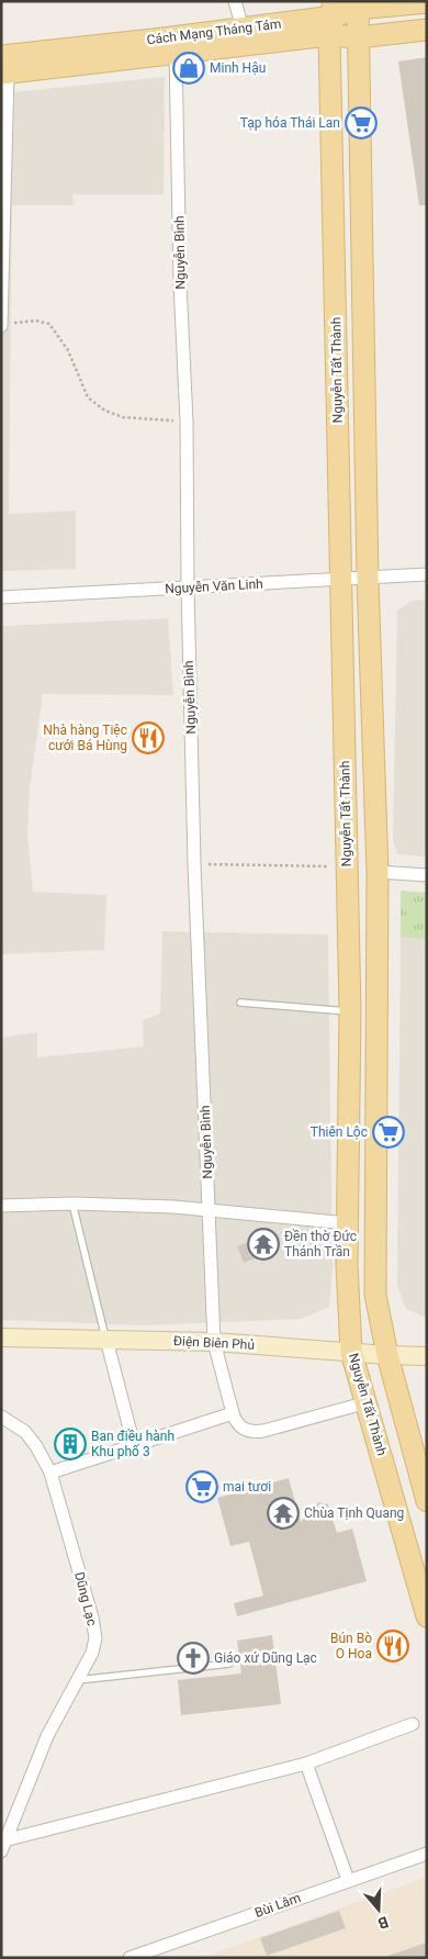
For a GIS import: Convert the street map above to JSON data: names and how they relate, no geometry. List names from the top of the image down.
{
  "streets": {
    "main road": ["Cách Mạng Tháng Tám", "Nguyễn Tất Thành"],
    "street": [
      "Nguyễn Bình",
      "Nguyễn Văn Linh",
      "Điện Biên Phủ",
      "Dũng Lạc",
      "Bùi Lâm"
    ]
  },
  "crossings": [
    ["Cách Mạng Tháng Tám", "Nguyễn Bình"],
    ["Cách Mạng Tháng Tám", "Nguyễn Tất Thành"],
    ["Nguyễn Bình", "Nguyễn Văn Linh"],
    ["Nguyễn Bình", "Điện Biên Phủ"],
    ["Nguyễn Tất Thành", "Nguyễn Văn Linh"],
    ["Nguyễn Tất Thành", "Điện Biên Phủ"]
  ],
  "places": {
    "shop": ["Minh Hậu"],
    "supermarket": ["Tạp hóa Thái Lan", "Thiên Lộc", "mai tươi"],
    "restaurant": ["Nhà hàng Tiệc cưới Bá Hùng", "Bún Bò O Hoa"],
    "temple": ["Đền thờ Đức Thánh Trần", "Chùa Tịnh Quang"],
    "building": ["Ban điều hành Khu phố 3"],
    "church": ["Giáo xứ Dũng Lạc"]
  },
  "north": "bottom"
}
